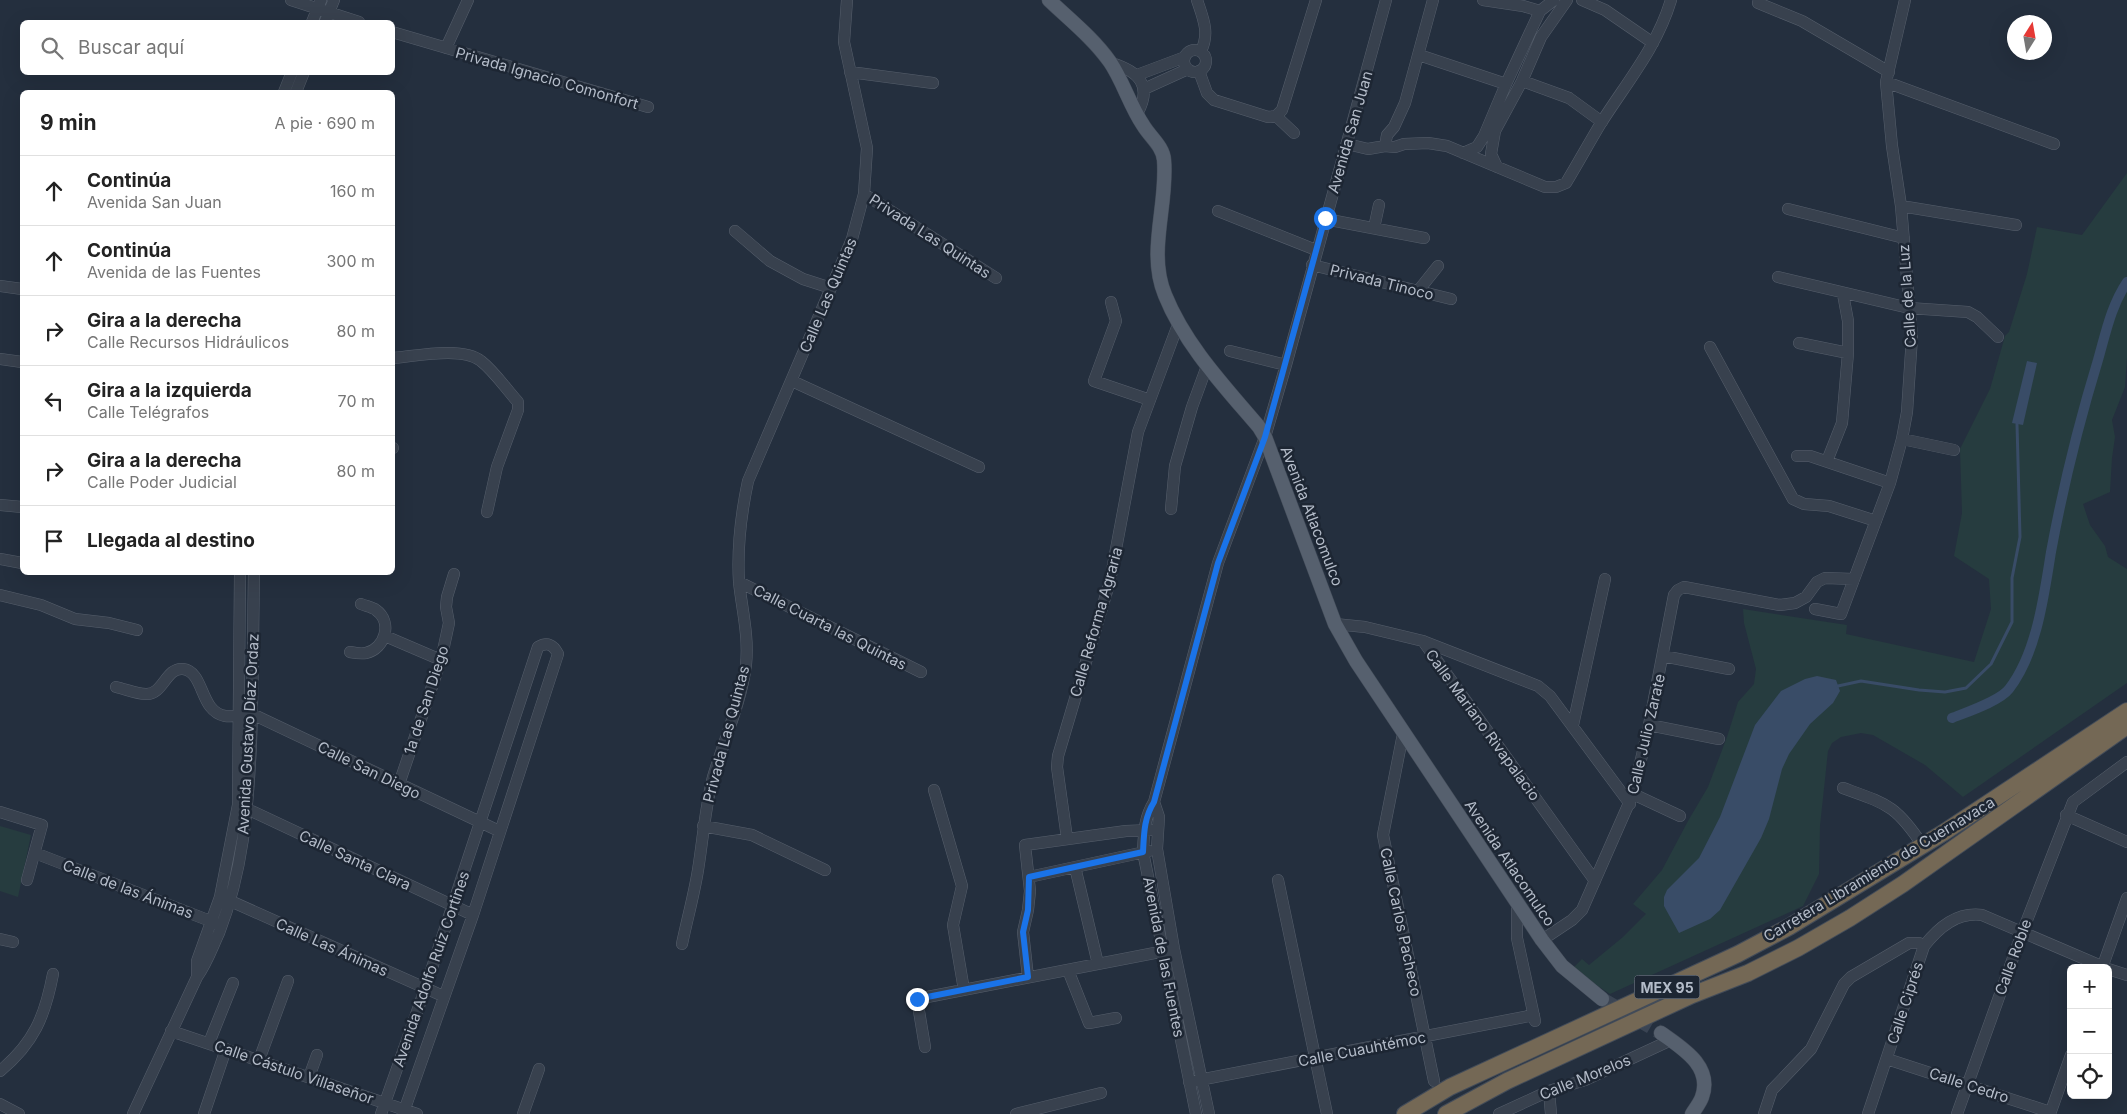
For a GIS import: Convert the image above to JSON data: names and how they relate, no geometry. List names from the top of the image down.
{
  "streets": {
    "highway": ["Carretera Libramiento de Cuernavaca", "MEX 95"],
    "main road": ["Avenida Atlacomulco"],
    "street": [
      "Privada Ignacio Comonfort",
      "Avenida San Juan",
      "Privada Las Quintas",
      "Privada Tinoco",
      "Calle Las Quintas",
      "Calle de la Luz",
      "Calle Reforma Agraria",
      "Calle Cuarta las Quintas",
      "1a de San Diego",
      "Calle Mariano Rivapalacio",
      "Avenida Gustavo Díaz Ordaz",
      "Calle Julio Zarate",
      "Calle San Diego",
      "Calle Santa Clara",
      "Calle de las Ánimas",
      "Calle Carlos Pacheco",
      "Calle Las Ánimas",
      "Avenida de las Fuentes",
      "Calle Roble",
      "Avenida Adolfo Ruiz Cortines",
      "Calle Ciprés",
      "Calle Cuauhtémoc",
      "Calle Cástulo Villaseñor",
      "Calle Morelos",
      "Calle Cedro"
    ]
  },
  "crossings": [
    ["Avenida San Juan", "Privada Tinoco"],
    ["Avenida San Juan", "Avenida Atlacomulco"],
    ["Avenida San Juan", "Avenida de las Fuentes"],
    ["Privada Las Quintas", "Calle Las Quintas"],
    ["Privada Las Quintas", "Calle Cuarta las Quintas"],
    ["Calle Las Quintas", "Calle Cuarta las Quintas"],
    ["Calle de la Luz", "Calle Julio Zarate"],
    ["Avenida Atlacomulco", "Calle Reforma Agraria"],
    ["Avenida Atlacomulco", "Calle Mariano Rivapalacio"],
    ["Avenida Atlacomulco", "Calle Julio Zarate"],
    ["Avenida Atlacomulco", "Calle Carlos Pacheco"],
    ["Avenida Atlacomulco", "Avenida de las Fuentes"],
    ["Avenida Atlacomulco", "Calle Cuauhtémoc"],
    ["1a de San Diego", "Calle San Diego"],
    ["Calle Mariano Rivapalacio", "Calle Julio Zarate"],
    ["Avenida Gustavo Díaz Ordaz", "Calle San Diego"],
    ["Avenida Gustavo Díaz Ordaz", "Calle Santa Clara"],
    ["Avenida Gustavo Díaz Ordaz", "Calle de las Ánimas"],
    ["Avenida Gustavo Díaz Ordaz", "Calle Las Ánimas"],
    ["Avenida Gustavo Díaz Ordaz", "Calle Cástulo Villaseñor"],
    ["Calle San Diego", "Avenida Adolfo Ruiz Cortines"],
    ["Calle Santa Clara", "Avenida Adolfo Ruiz Cortines"],
    ["Calle Carlos Pacheco", "Calle Cuauhtémoc"],
    ["Calle Las Ánimas", "Avenida Adolfo Ruiz Cortines"],
    ["Avenida de las Fuentes", "Calle Cuauhtémoc"],
    ["Calle Roble", "Calle Ciprés"],
    ["Calle Roble", "Calle Cedro"],
    ["Avenida Adolfo Ruiz Cortines", "Calle Cástulo Villaseñor"],
    ["Calle Ciprés", "Calle Cedro"]
  ],
  "north": "top",
  "page": {
    "search": "Buscar aquí",
    "heading": ["9 min", "A pie · 690 m"],
    "list": [
      ["Continúa", "Avenida San Juan", "160 m"],
      ["Continúa", "Avenida de las Fuentes", "300 m"],
      ["Gira a la derecha", "Calle Recursos Hidráulicos", "80 m"],
      ["Gira a la izquierda", "Calle Telégrafos", "70 m"],
      ["Gira a la derecha", "Calle Poder Judicial", "80 m"],
      "Llegada al destino"
    ],
    "map_buttons": ["+", "−"]
  }
}
